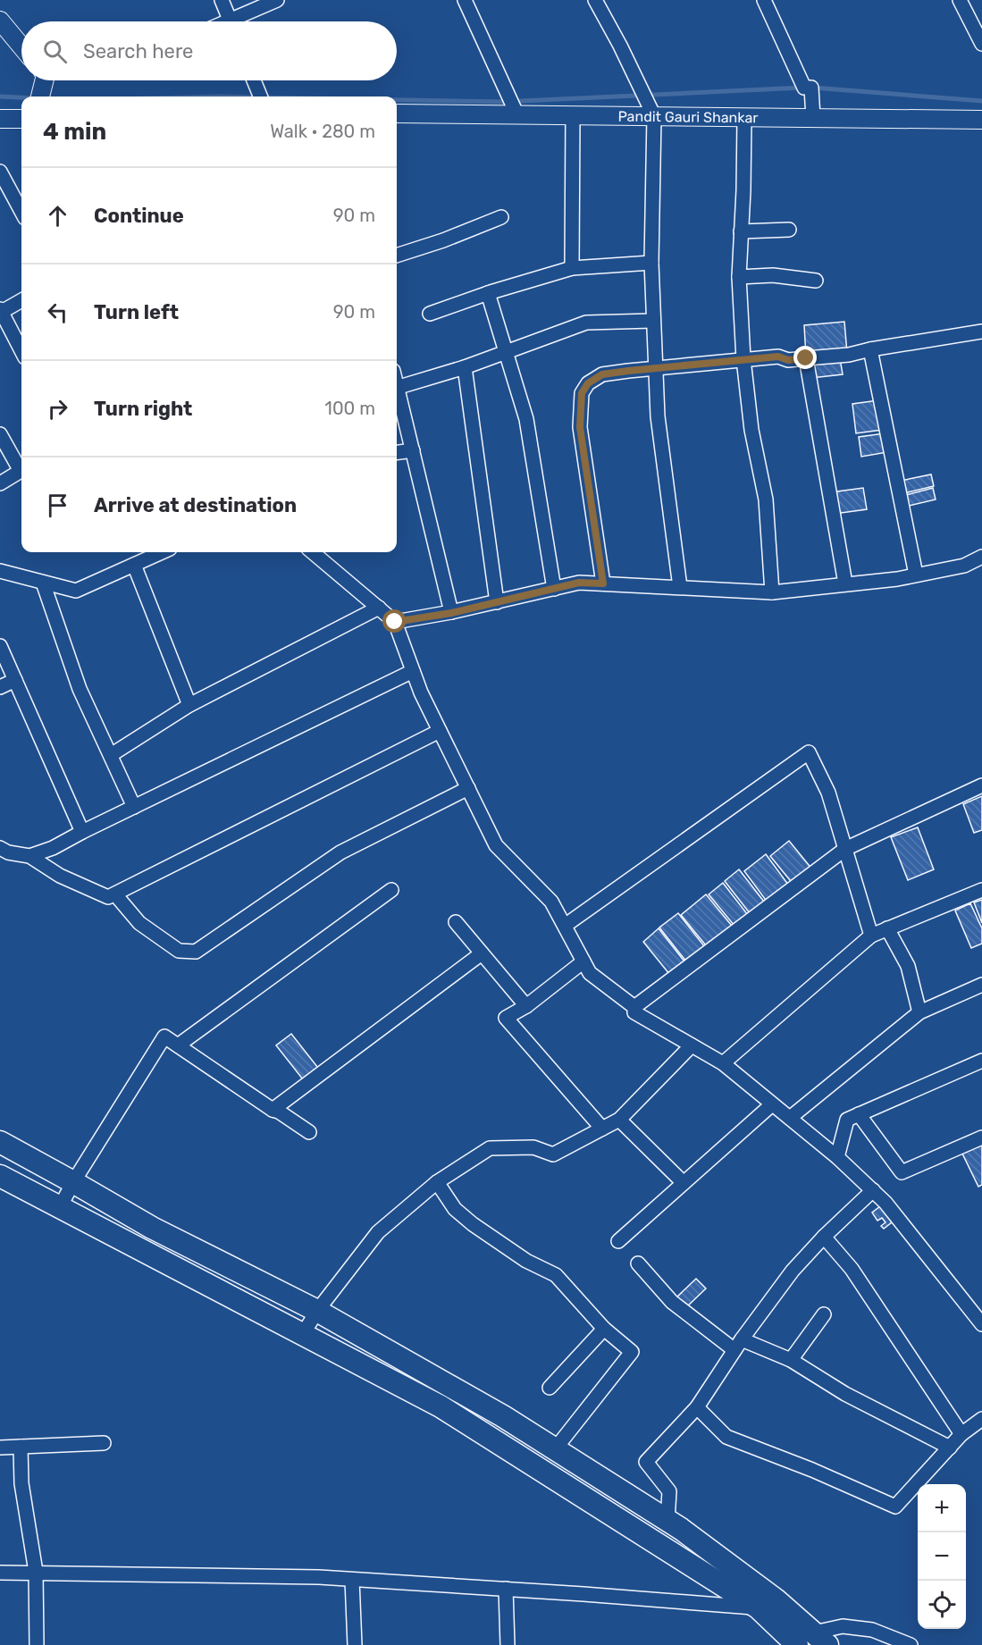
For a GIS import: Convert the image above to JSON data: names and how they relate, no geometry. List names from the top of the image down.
{
  "streets": {
    "street": ["Pandit Gauri Shankar"]
  },
  "page": {
    "search": "Search here",
    "heading": ["4 min", "Walk · 280 m"],
    "list": [
      ["Continue", "90 m"],
      ["Turn left", "90 m"],
      ["Turn right", "100 m"],
      "Arrive at destination"
    ],
    "map_buttons": ["+", "−"]
  }
}
